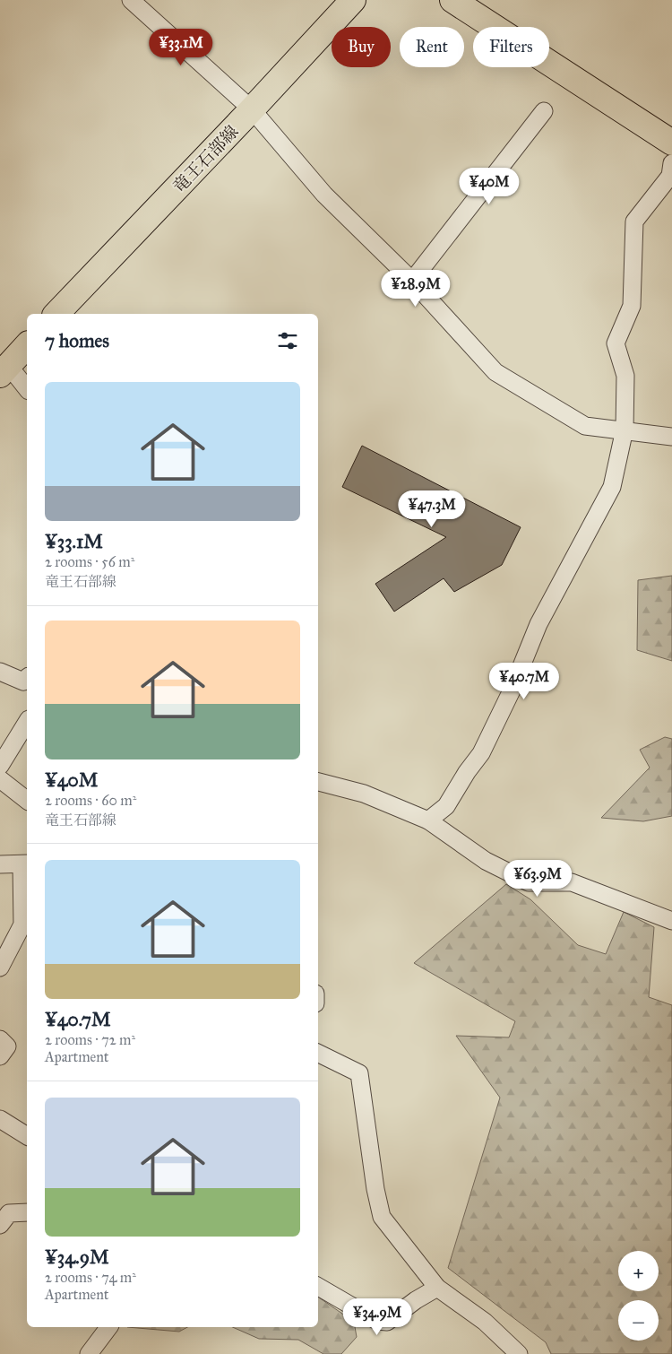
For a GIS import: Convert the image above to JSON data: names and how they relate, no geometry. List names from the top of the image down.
{
  "streets": {
    "main road": ["竜王石部線"]
  },
  "page": {
    "chip": ["Buy", "Rent", "Filters"],
    "price": [
      "¥33.1M",
      "¥40M",
      "¥28.9M",
      "¥47.3M",
      "¥40.7M",
      "¥63.9M",
      "¥34.9M"
    ],
    "heading": "7 homes",
    "list": [
      {
        "name": "¥33.1M",
        "note": "2 rooms · 56 m² · 竜王石部線"
      },
      {
        "name": "¥40M",
        "note": "2 rooms · 60 m² · 竜王石部線"
      },
      {
        "name": "¥40.7M",
        "note": "2 rooms · 72 m² · Apartment"
      },
      {
        "name": "¥34.9M",
        "note": "2 rooms · 74 m² · Apartment"
      }
    ],
    "map_buttons": ["+", "−"]
  }
}
